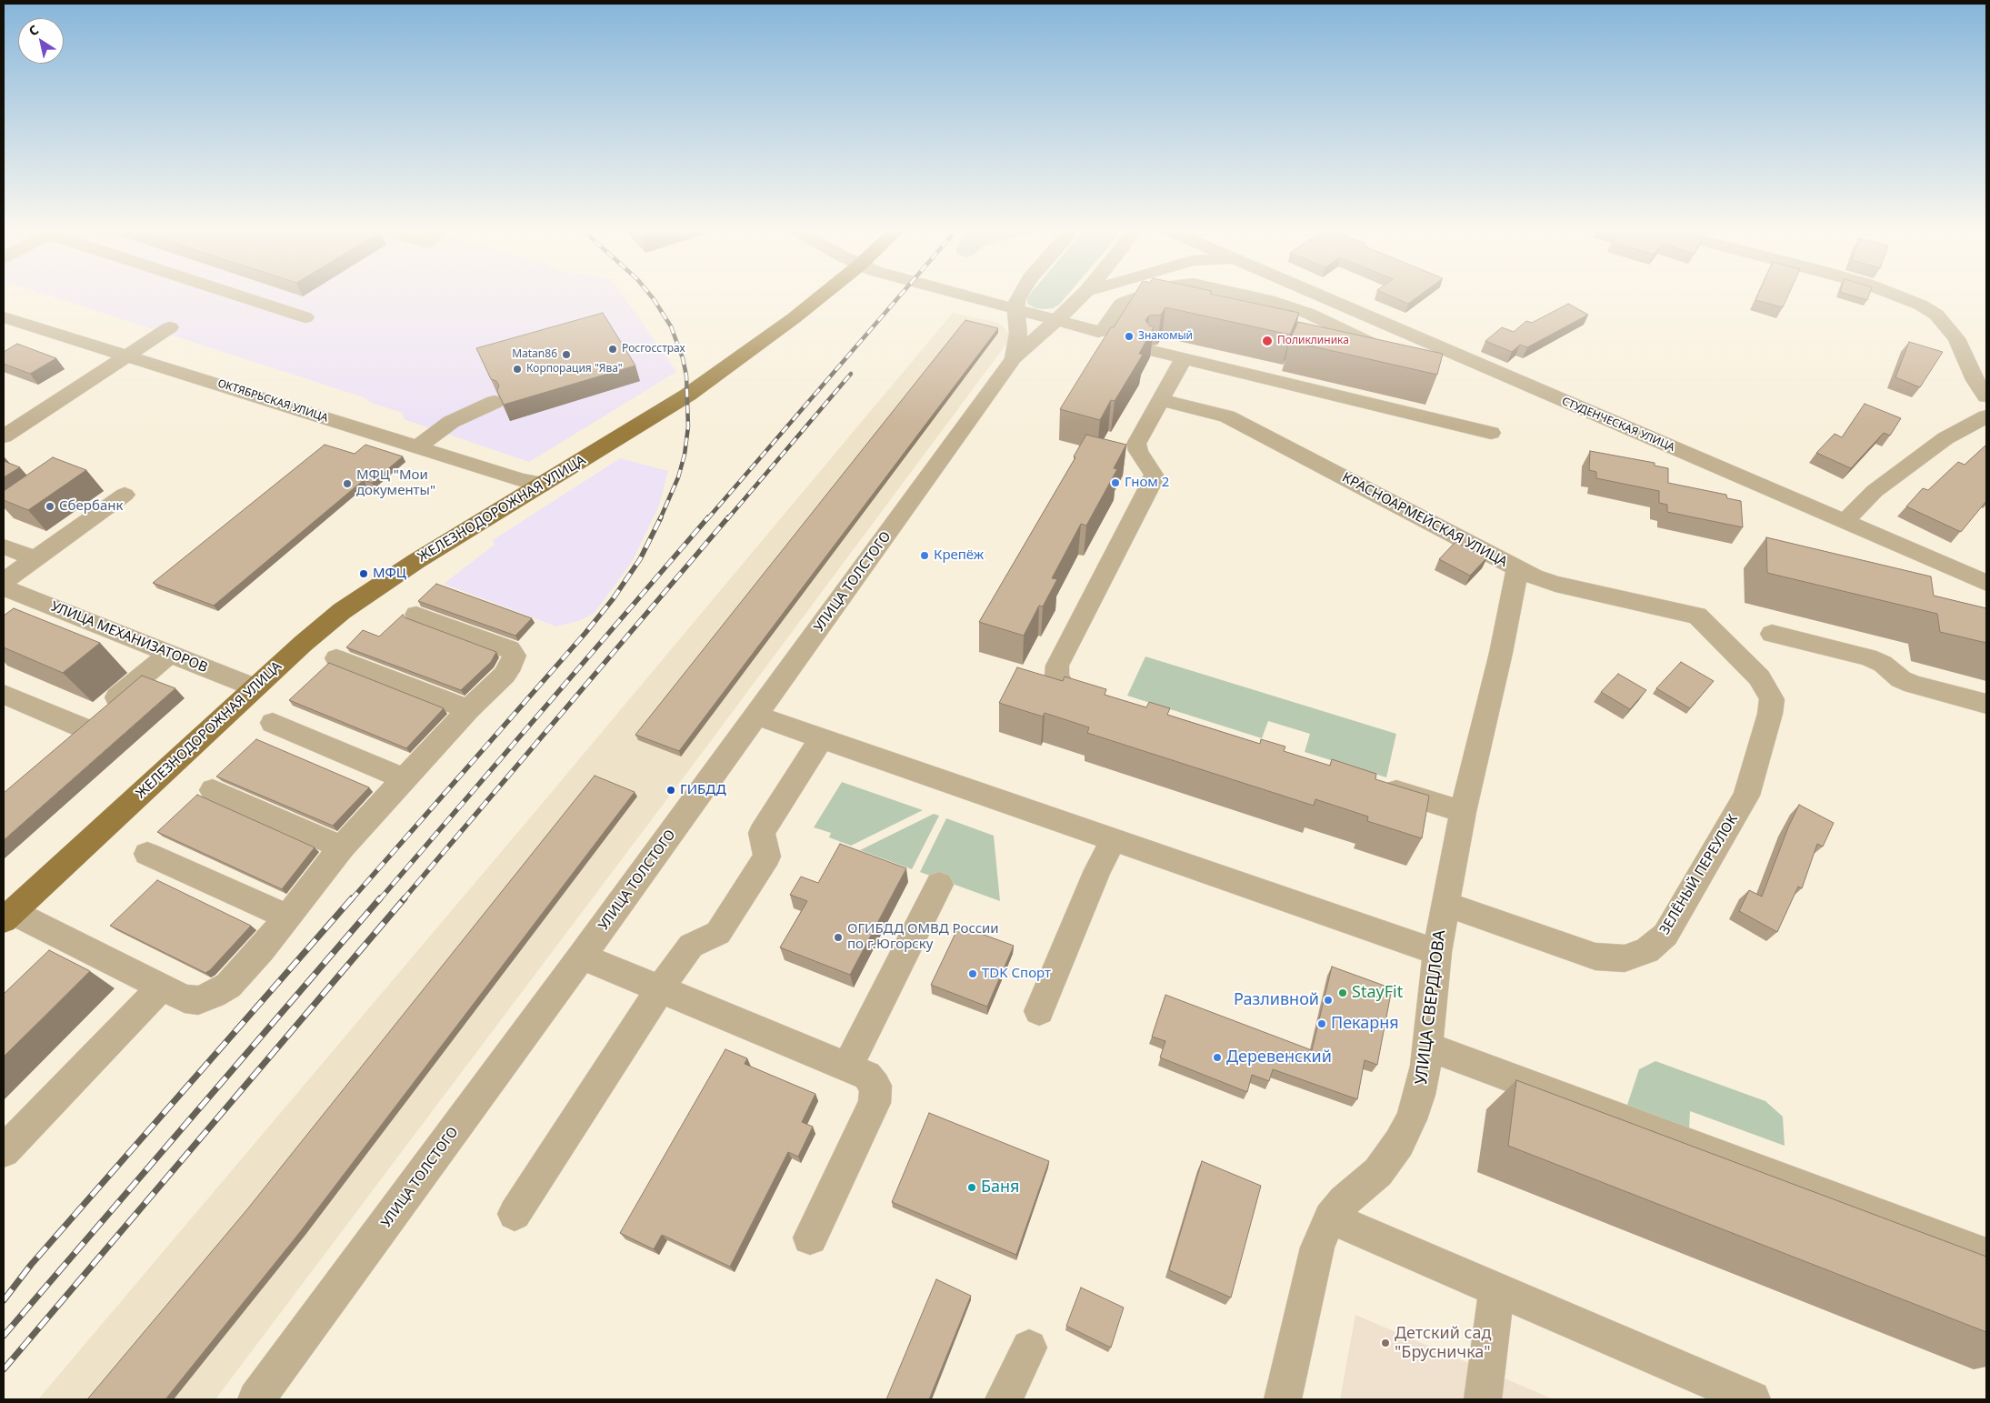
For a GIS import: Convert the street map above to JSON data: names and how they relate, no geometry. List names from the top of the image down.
{
  "streets": {
    "main road": ["ЖЕЛЕЗНОДОРОЖНАЯ УЛИЦА"],
    "street": [
      "ОКТЯБРЬСКАЯ УЛИЦА",
      "СТУДЕНЧЕСКАЯ УЛИЦА",
      "КРАСНОАРМЕЙСКАЯ УЛИЦА",
      "УЛИЦА ТОЛСТОГО",
      "УЛИЦА МЕХАНИЗАТОРОВ",
      "ЗЕЛЁНЫЙ ПЕРЕУЛОК",
      "УЛИЦА СВЕРДЛОВА"
    ]
  },
  "crossings": [
    ["ОКТЯБРЬСКАЯ УЛИЦА", "ЖЕЛЕЗНОДОРОЖНАЯ УЛИЦА"],
    ["ЖЕЛЕЗНОДОРОЖНАЯ УЛИЦА", "УЛИЦА МЕХАНИЗАТОРОВ"],
    ["КРАСНОАРМЕЙСКАЯ УЛИЦА", "ЗЕЛЁНЫЙ ПЕРЕУЛОК"],
    ["КРАСНОАРМЕЙСКАЯ УЛИЦА", "УЛИЦА СВЕРДЛОВА"],
    ["ЗЕЛЁНЫЙ ПЕРЕУЛОК", "УЛИЦА СВЕРДЛОВА"]
  ],
  "places": [
    "Знакомый",
    "Поликлиника",
    "Росгосстрах",
    "Matan86",
    "Корпорация \"Ява\"",
    "Гном 2",
    "МФЦ \"Мои документы\"",
    "Сбербанк",
    "Крепёж",
    "МФЦ",
    "ГИБДД",
    "ОГИБДД ОМВД России по г.Югорску",
    "TDK Спорт",
    "StayFit",
    "Разливной",
    "Пекарня",
    "Деревенский",
    "Баня",
    "Детский сад \"Брусничка\""
  ],
  "north": "top left"
}
